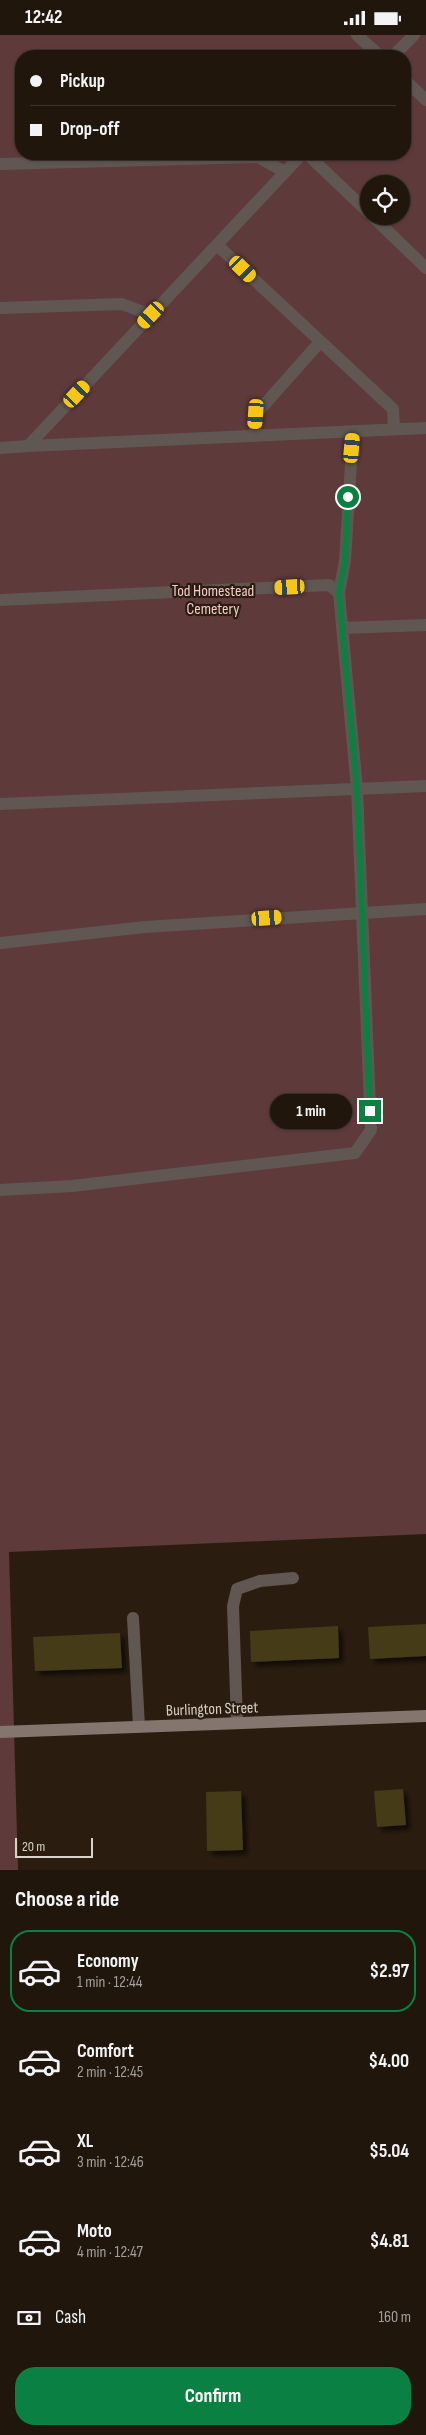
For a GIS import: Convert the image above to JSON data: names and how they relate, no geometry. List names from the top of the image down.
{
  "streets": {
    "street": ["Burlington Street"]
  },
  "parks": ["Tod Homestead Cemetery"],
  "scale_bar": "20 m",
  "page": {
    "status": "12:42",
    "banner": ["Pickup", "Drop-off"],
    "bubble": "1 min",
    "scale": "20 m",
    "heading": "Choose a ride",
    "list": [
      {
        "name": "Economy",
        "note": "1 min · 12:44",
        "value": "$2.97"
      },
      {
        "name": "Comfort",
        "note": "2 min · 12:45",
        "value": "$4.00"
      },
      {
        "name": "XL",
        "note": "3 min · 12:46",
        "value": "$5.04"
      },
      {
        "name": "Moto",
        "note": "4 min · 12:47",
        "value": "$4.81"
      }
    ],
    "pay": ["Cash", "160 m"],
    "buttons": "Confirm"
  }
}
